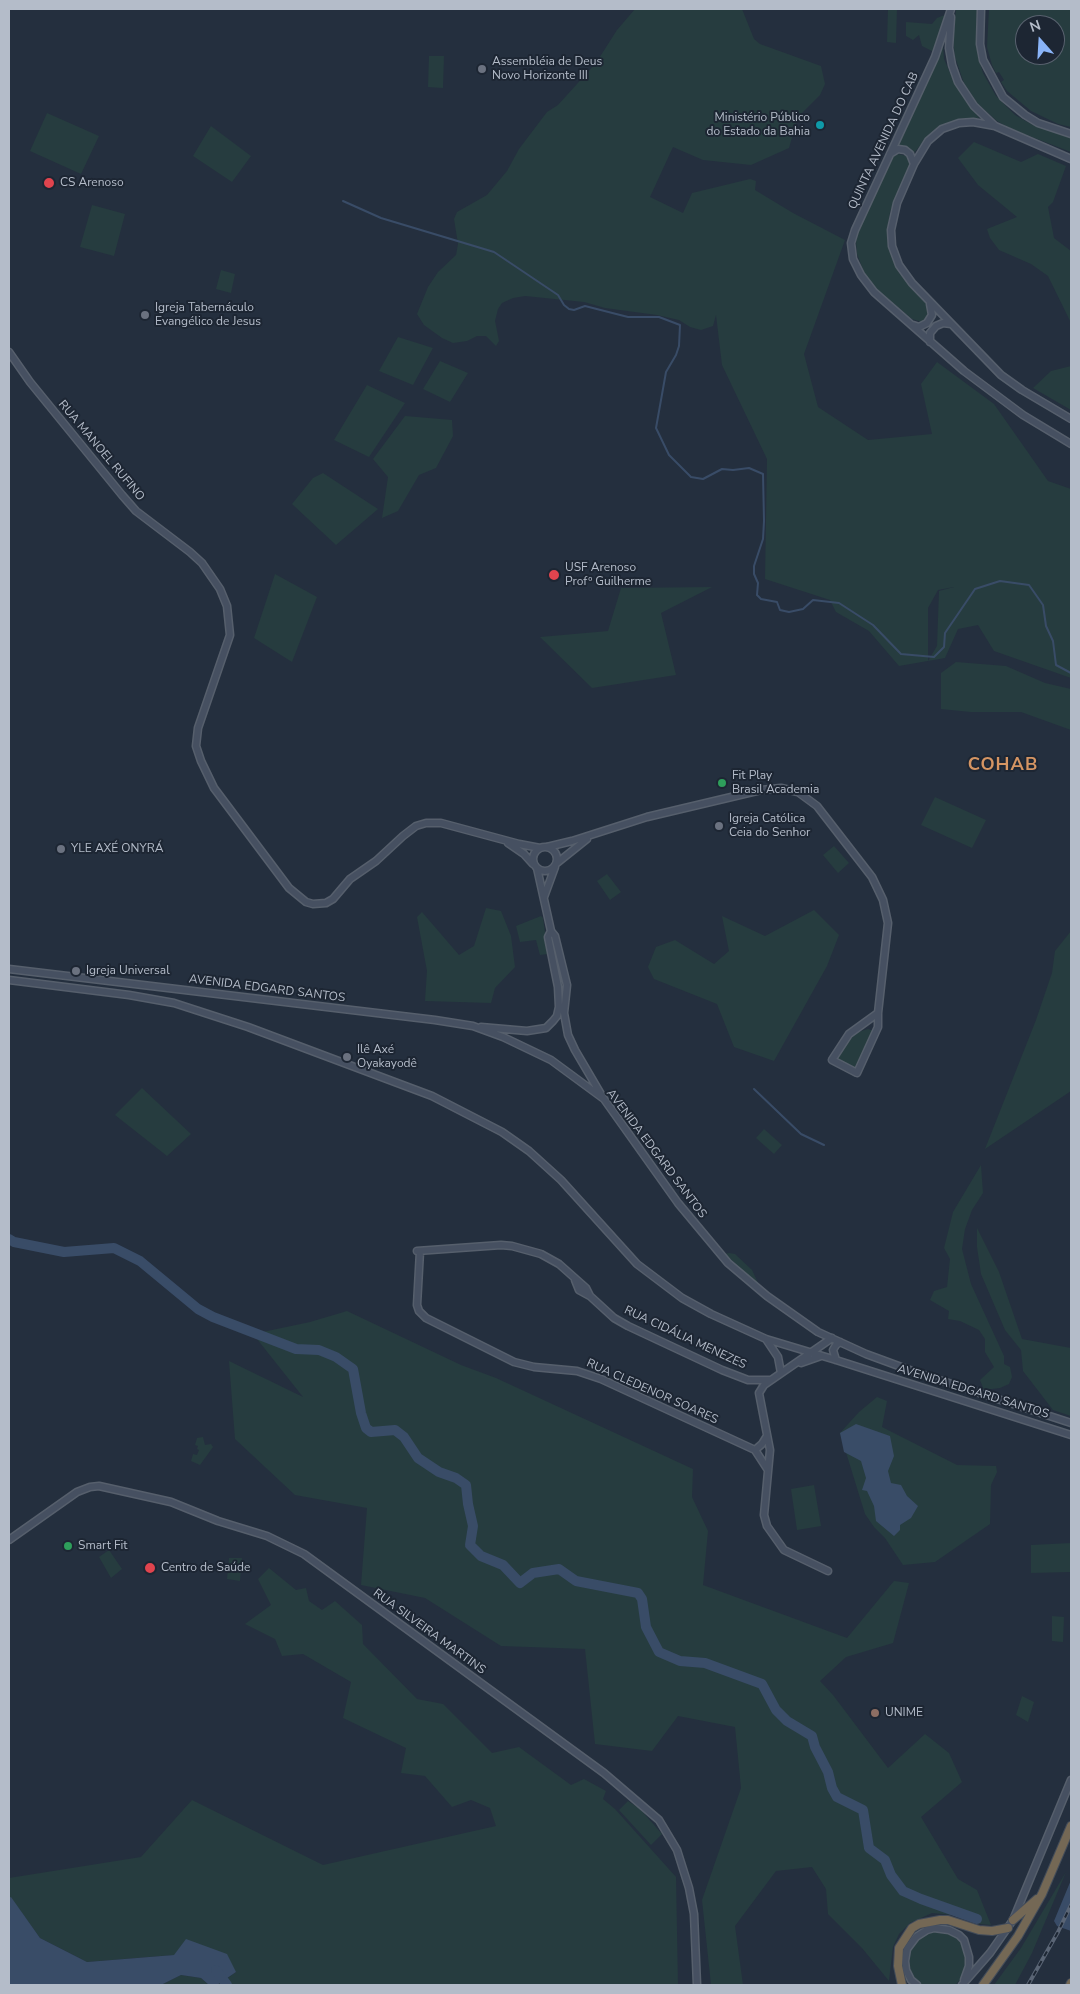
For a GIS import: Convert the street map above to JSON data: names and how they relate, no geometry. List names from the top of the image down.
{
  "streets": {
    "main road": [
      "QUINTA AVENIDA DO CAB",
      "RUA MANOEL RUFINO",
      "AVENIDA EDGARD SANTOS",
      "RUA CIDÁLIA MENEZES",
      "RUA CLEDENOR SOARES",
      "RUA SILVEIRA MARTINS"
    ]
  },
  "crossings": [
    ["RUA CIDÁLIA MENEZES", "RUA CLEDENOR SOARES"]
  ],
  "districts": ["COHAB"],
  "places": [
    "Assembléia de Deus Novo Horizonte III",
    "Ministério Público do Estado da Bahia",
    "CS Arenoso",
    "Igreja Tabernáculo Evangélico de Jesus",
    "USF Arenoso Profº Guilherme",
    "Fit Play Brasil Academia",
    "Igreja Católica Ceia do Senhor",
    "YLE AXÉ ONYRÁ",
    "Igreja Universal",
    "Ilê Axé Oyakayodê",
    "Smart Fit",
    "Centro de Saúde",
    "UNIME"
  ],
  "north": "top"
}
